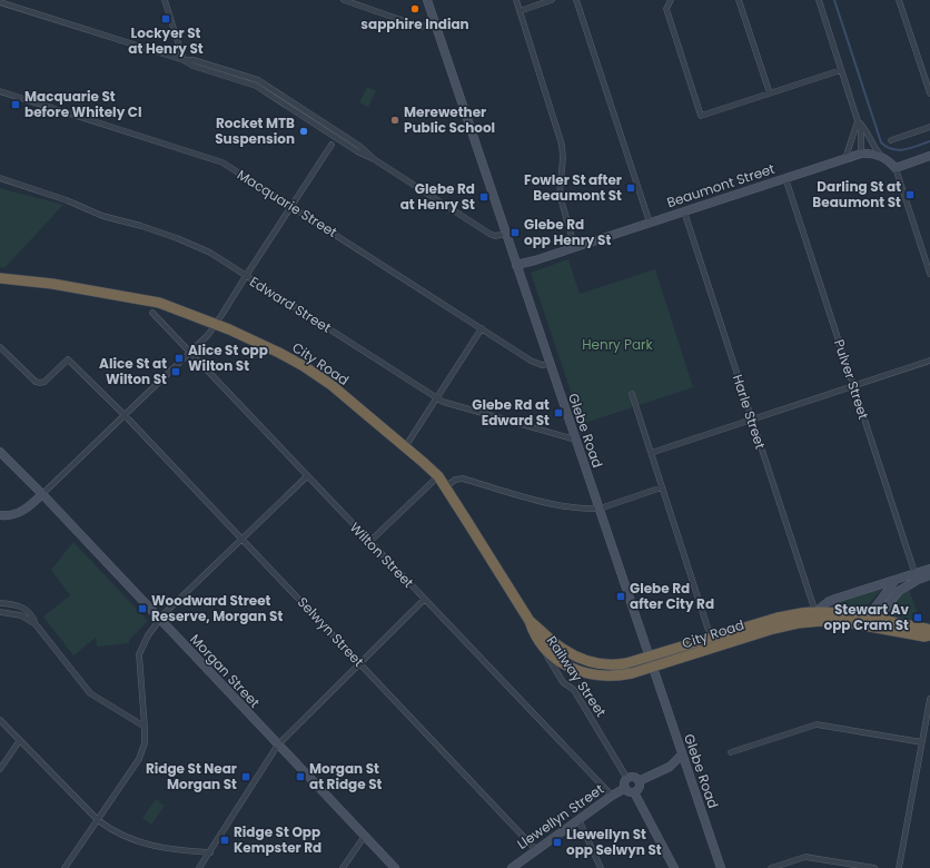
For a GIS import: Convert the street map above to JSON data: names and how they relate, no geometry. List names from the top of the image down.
{
  "streets": {
    "highway": ["City Road"],
    "street": [
      "Beaumont Street",
      "Macquarie Street",
      "Edward Street",
      "Pulver Street",
      "Harle Street",
      "Glebe Road",
      "Wilton Street",
      "Selwyn Street",
      "Morgan Street",
      "Railway Street",
      "Llewellyn Street"
    ]
  },
  "crossings": [
    ["Beaumont Street", "Pulver Street"],
    ["Beaumont Street", "Harle Street"],
    ["Beaumont Street", "Glebe Road"],
    ["Macquarie Street", "Glebe Road"],
    ["Edward Street", "Glebe Road"],
    ["City Road", "Harle Street"],
    ["City Road", "Glebe Road"],
    ["City Road", "Railway Street"],
    ["Wilton Street", "Llewellyn Street"],
    ["Selwyn Street", "Llewellyn Street"],
    ["Railway Street", "Llewellyn Street"]
  ],
  "parks": ["Henry Park"],
  "places": {
    "other": ["sapphire Indian", "Merewether Public School", "Rocket MTB Suspension"],
    "transit": [
      "Lockyer St at Henry St",
      "Macquarie St before Whitely Cl",
      "Fowler St after Beaumont St",
      "Darling St at Beaumont St",
      "Glebe Rd at Henry St",
      "Glebe Rd opp Henry St",
      "Alice St opp Wilton St",
      "Alice St at Wilton St",
      "Glebe Rd at Edward St",
      "Glebe Rd after City Rd",
      "Woodward Street Reserve, Morgan St",
      "Stewart Av opp Cram St",
      "Ridge St Near Morgan St",
      "Morgan St at Ridge St",
      "Ridge St Opp Kempster Rd",
      "Llewellyn St opp Selwyn St"
    ]
  }
}
